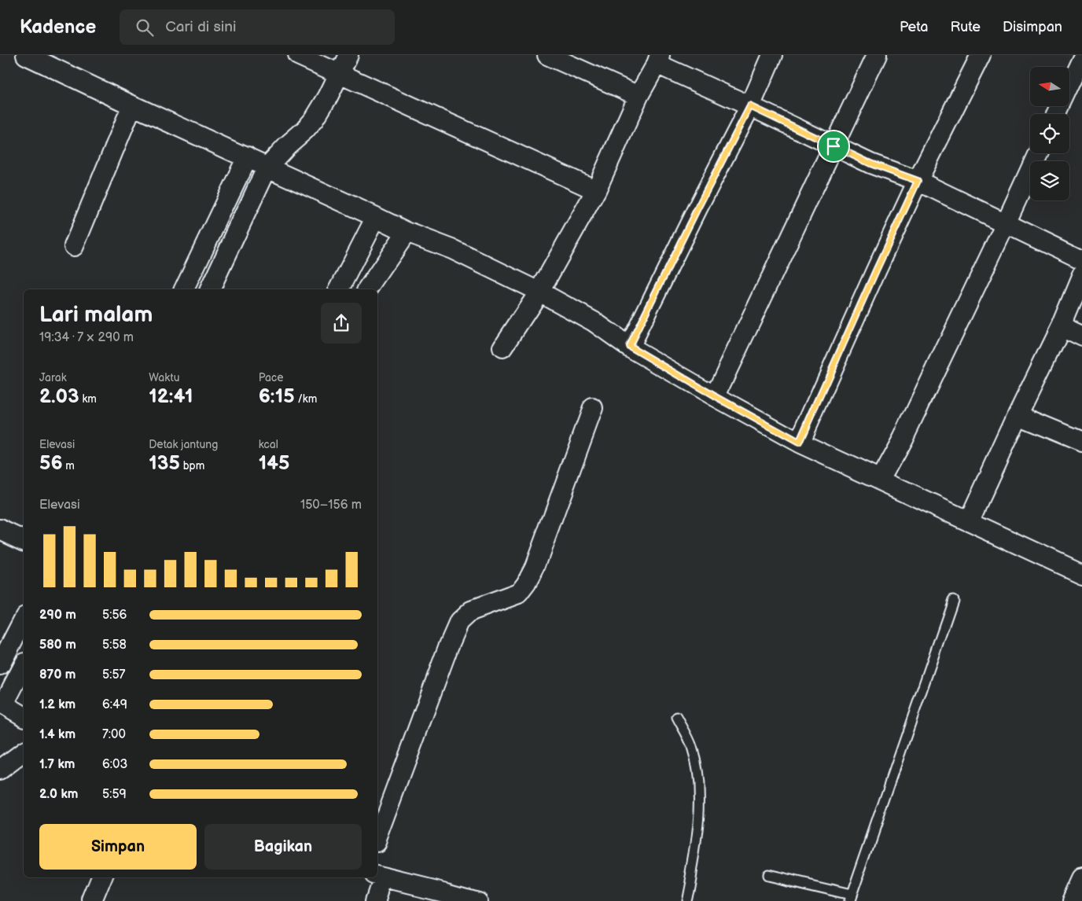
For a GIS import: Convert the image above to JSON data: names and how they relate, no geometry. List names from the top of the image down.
{
  "north": "left",
  "page": {
    "header": "Kadence",
    "search": "Cari di sini",
    "nav": ["Peta", "Rute", "Disimpan"],
    "heading": ["Lari malam", "19:34 · 7 × 290 m"],
    "stats": [
      ["Jarak", "2.03 km"],
      ["Waktu", "12:41"],
      ["Pace", "6:15 /km"],
      ["Elevasi", "56 m"],
      ["Detak jantung", "135 bpm"],
      ["kcal", "145"]
    ],
    "chart": ["Elevasi", "150–156 m"],
    "list": [
      {
        "name": "290 m",
        "note": "5:56"
      },
      {
        "name": "580 m",
        "note": "5:58"
      },
      {
        "name": "870 m",
        "note": "5:57"
      },
      {
        "name": "1.2 km",
        "note": "6:49"
      },
      {
        "name": "1.4 km",
        "note": "7:00"
      },
      {
        "name": "1.7 km",
        "note": "6:03"
      },
      {
        "name": "2.0 km",
        "note": "5:59"
      }
    ],
    "buttons": ["Simpan", "Bagikan"]
  }
}
